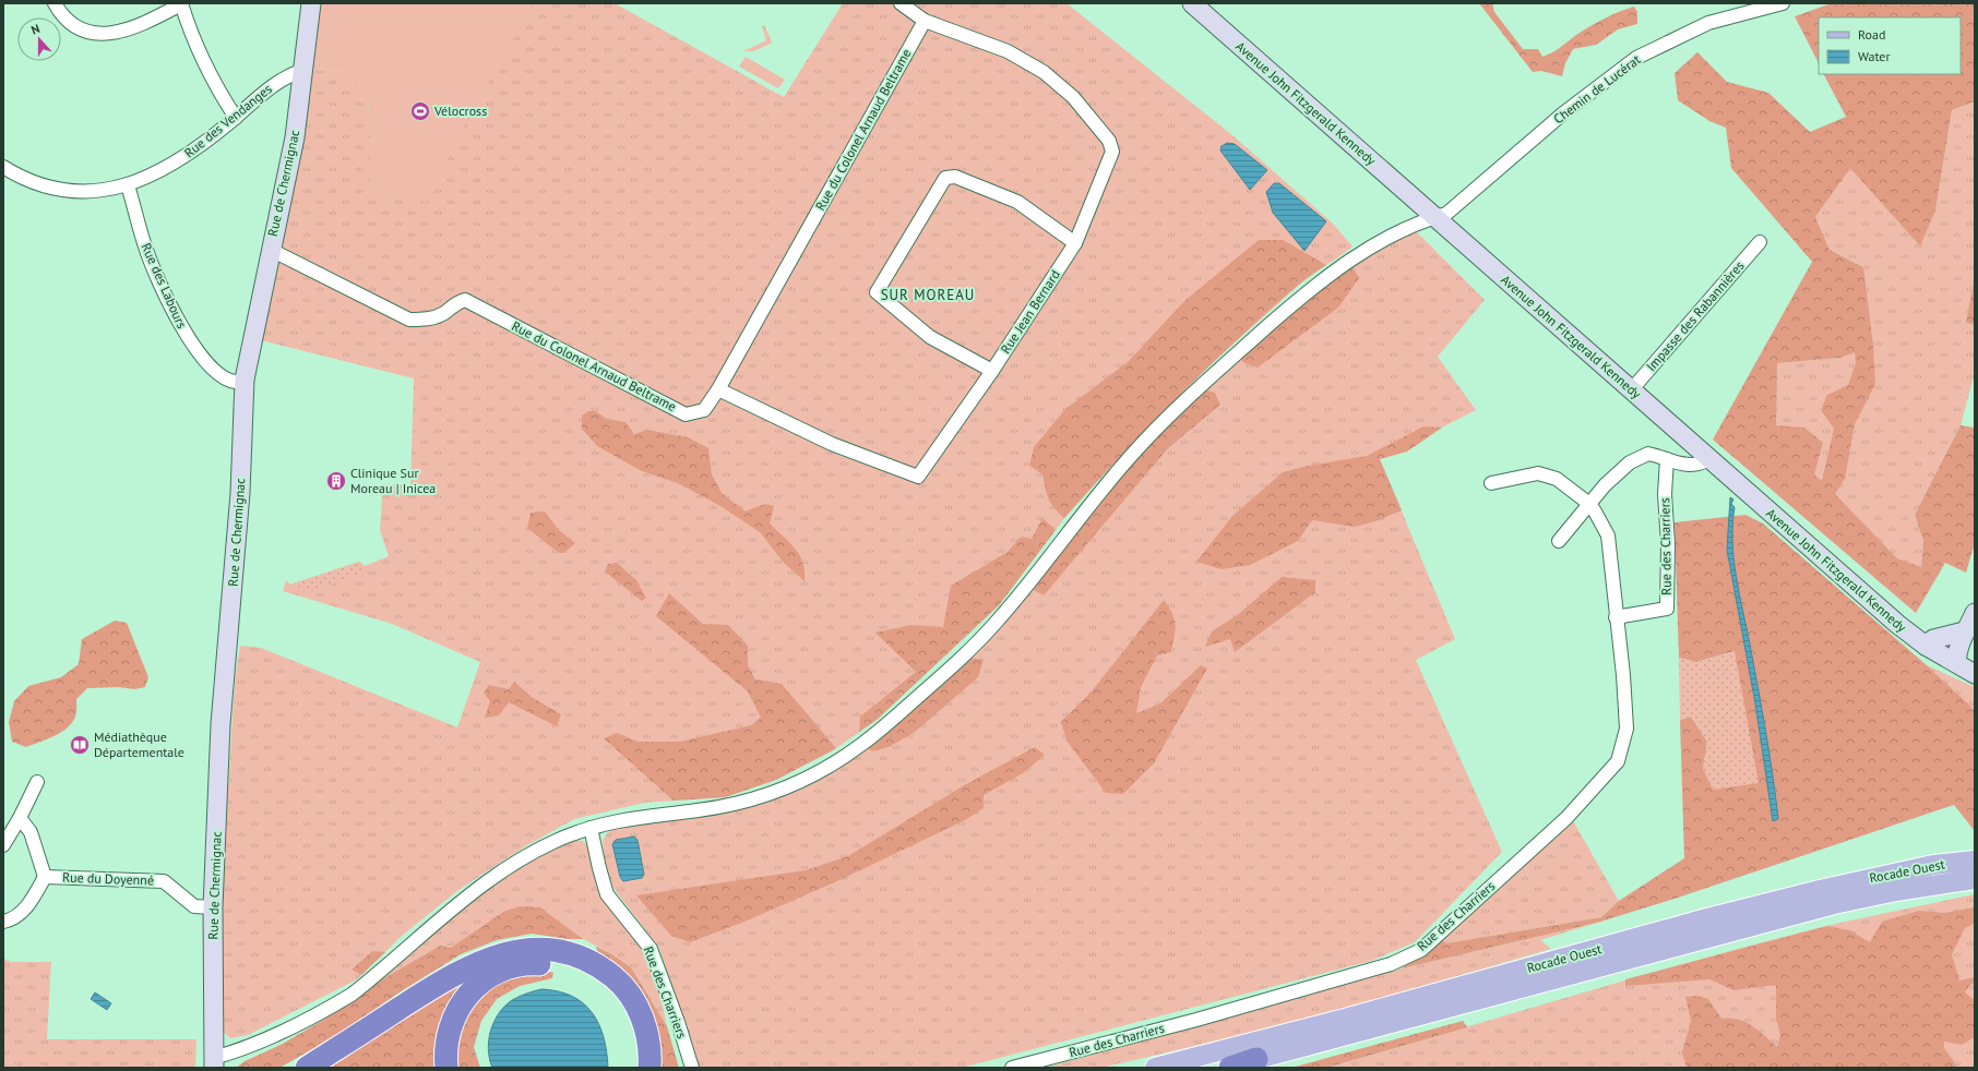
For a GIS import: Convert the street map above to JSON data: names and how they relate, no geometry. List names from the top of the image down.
{
  "streets": {
    "main road": ["Rocade Ouest"],
    "street": [
      "Chemin de Lucérat",
      "Avenue John Fitzgerald Kennedy",
      "Rue des Vendanges",
      "Rue du Colonel Arnaud Beltrame",
      "Rue de Chermignac",
      "Rue des Labours",
      "Rue Jean Bernard",
      "Impasse des Rabannières",
      "Rue des Charriers",
      "Rue du Doyenné"
    ]
  },
  "crossings": [
    ["Chemin de Lucérat", "Avenue John Fitzgerald Kennedy"],
    ["Chemin de Lucérat", "Rue de Chermignac"],
    ["Chemin de Lucérat", "Rue des Charriers"],
    ["Avenue John Fitzgerald Kennedy", "Impasse des Rabannières"],
    ["Rue des Vendanges", "Rue de Chermignac"],
    ["Rue des Vendanges", "Rue des Labours"],
    ["Rue du Colonel Arnaud Beltrame", "Rue de Chermignac"],
    ["Rue du Colonel Arnaud Beltrame", "Rue Jean Bernard"],
    ["Rue de Chermignac", "Rue des Labours"],
    ["Rue de Chermignac", "Rue du Doyenné"]
  ],
  "districts": ["SUR MOREAU"],
  "places": {
    "sports": ["Vélocross"],
    "building": ["Clinique Sur Moreau | Inicea"],
    "library": ["Médiathèque Départementale"]
  },
  "legend": ["Road", "Water"],
  "north": "top"
}
